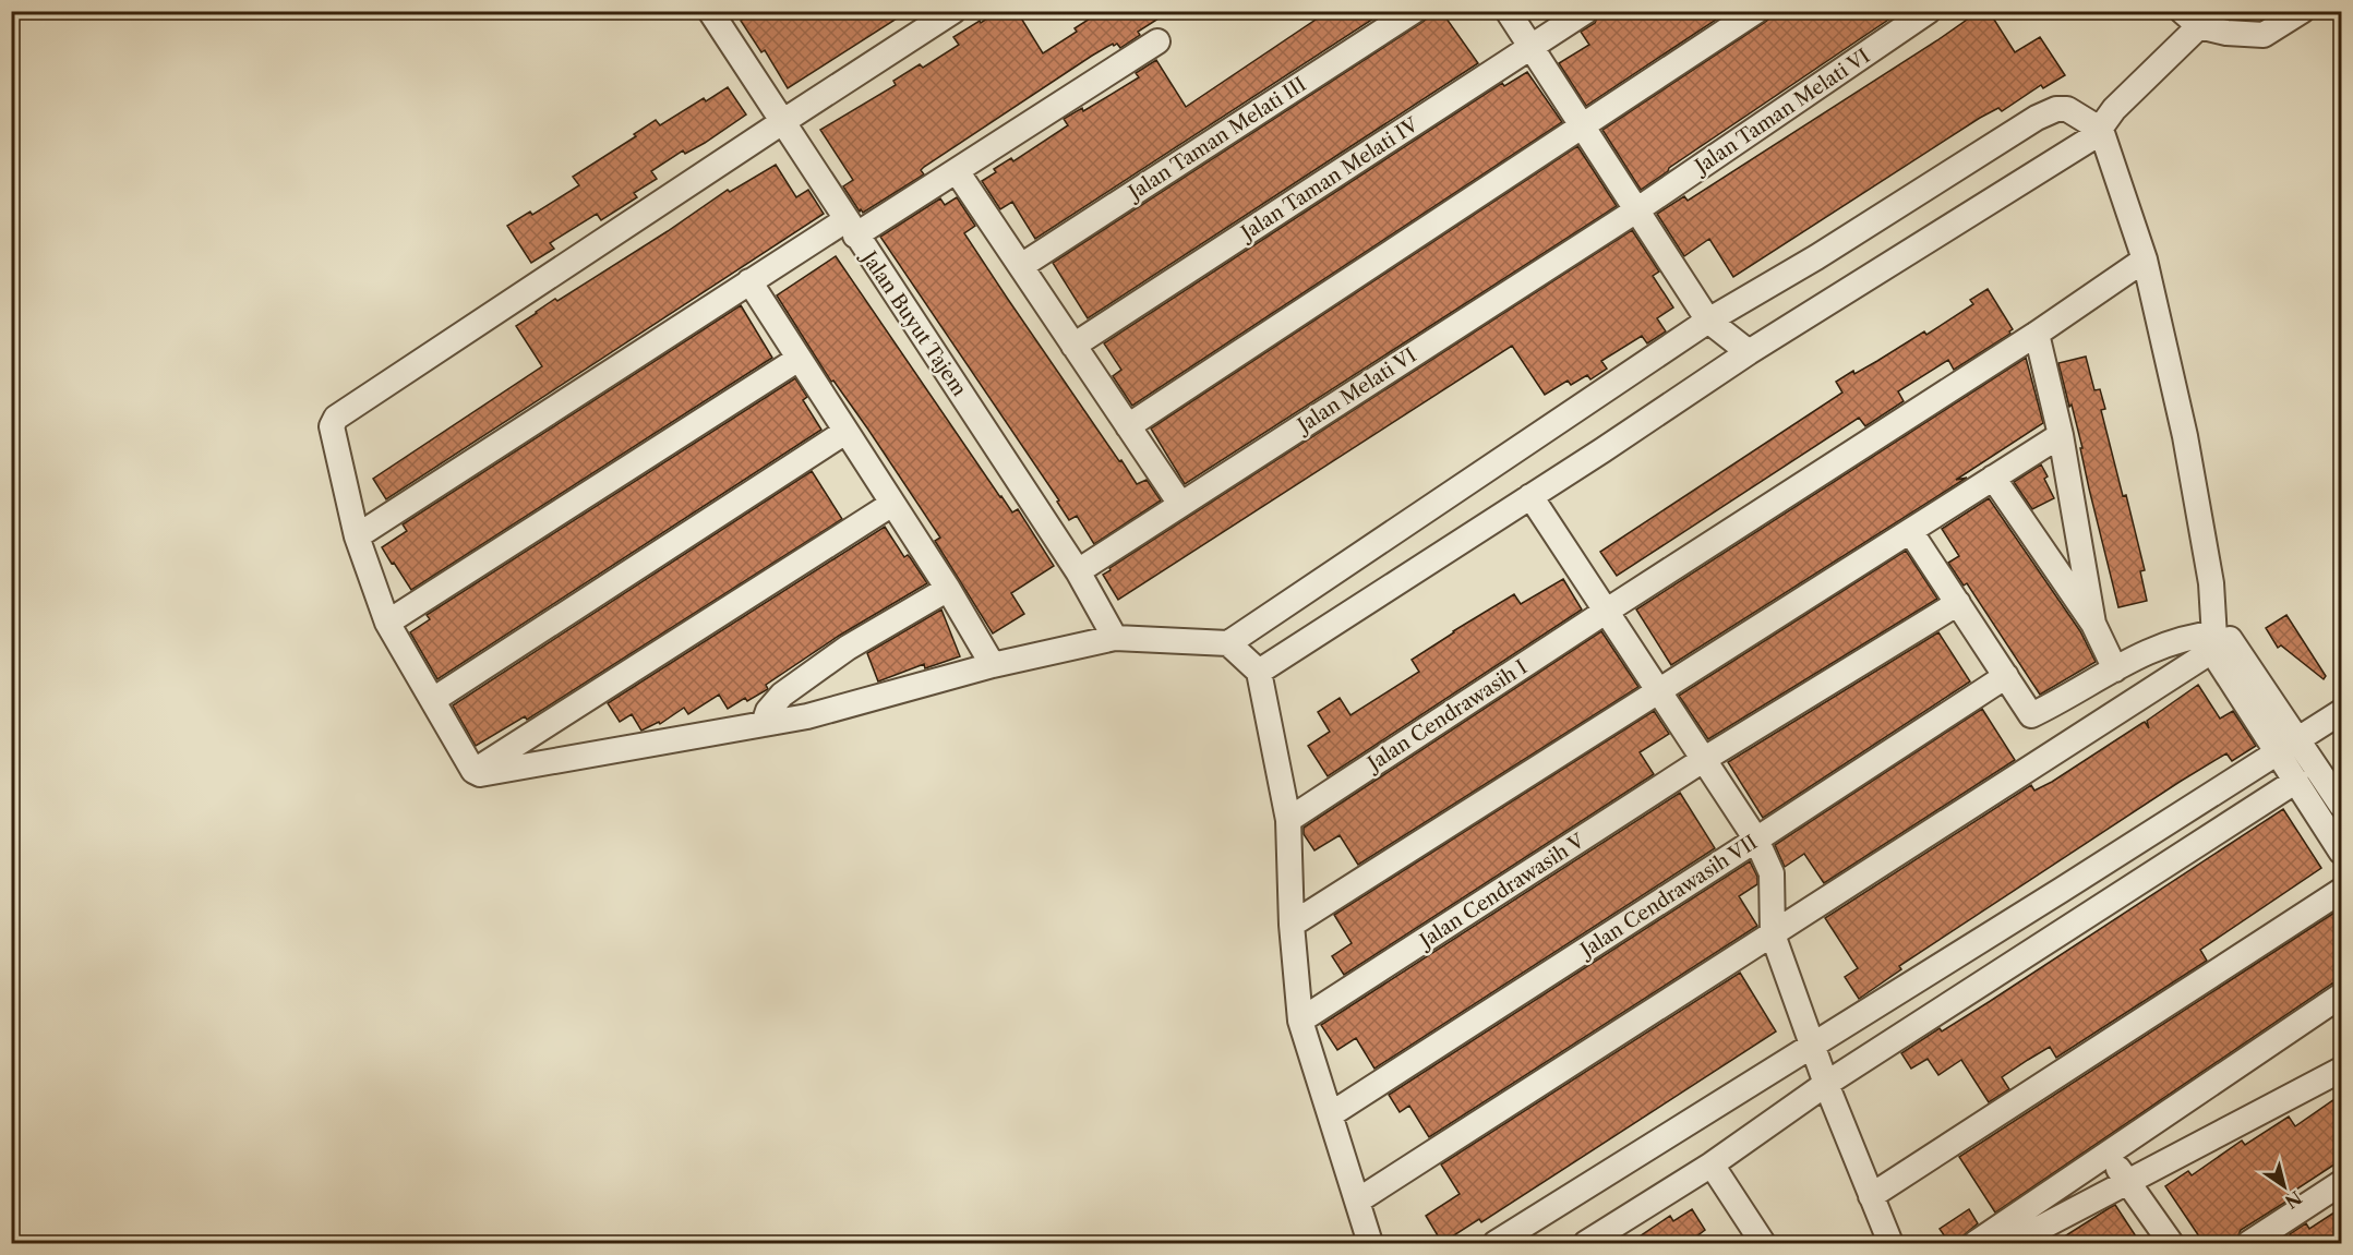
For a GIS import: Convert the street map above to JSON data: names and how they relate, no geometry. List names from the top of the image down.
{
  "streets": {
    "street": [
      "Jalan Taman Melati VI",
      "Jalan Taman Melati III",
      "Jalan Taman Melati IV",
      "Jalan Buyut Tajem",
      "Jalan Melati VI",
      "Jalan Cendrawasih I",
      "Jalan Cendrawasih V",
      "Jalan Cendrawasih VII"
    ]
  },
  "crossings": [
    ["Jalan Taman Melati VI", "Jalan Melati VI"],
    ["Jalan Buyut Tajem", "Jalan Melati VI"]
  ],
  "north": "bottom right"
}
